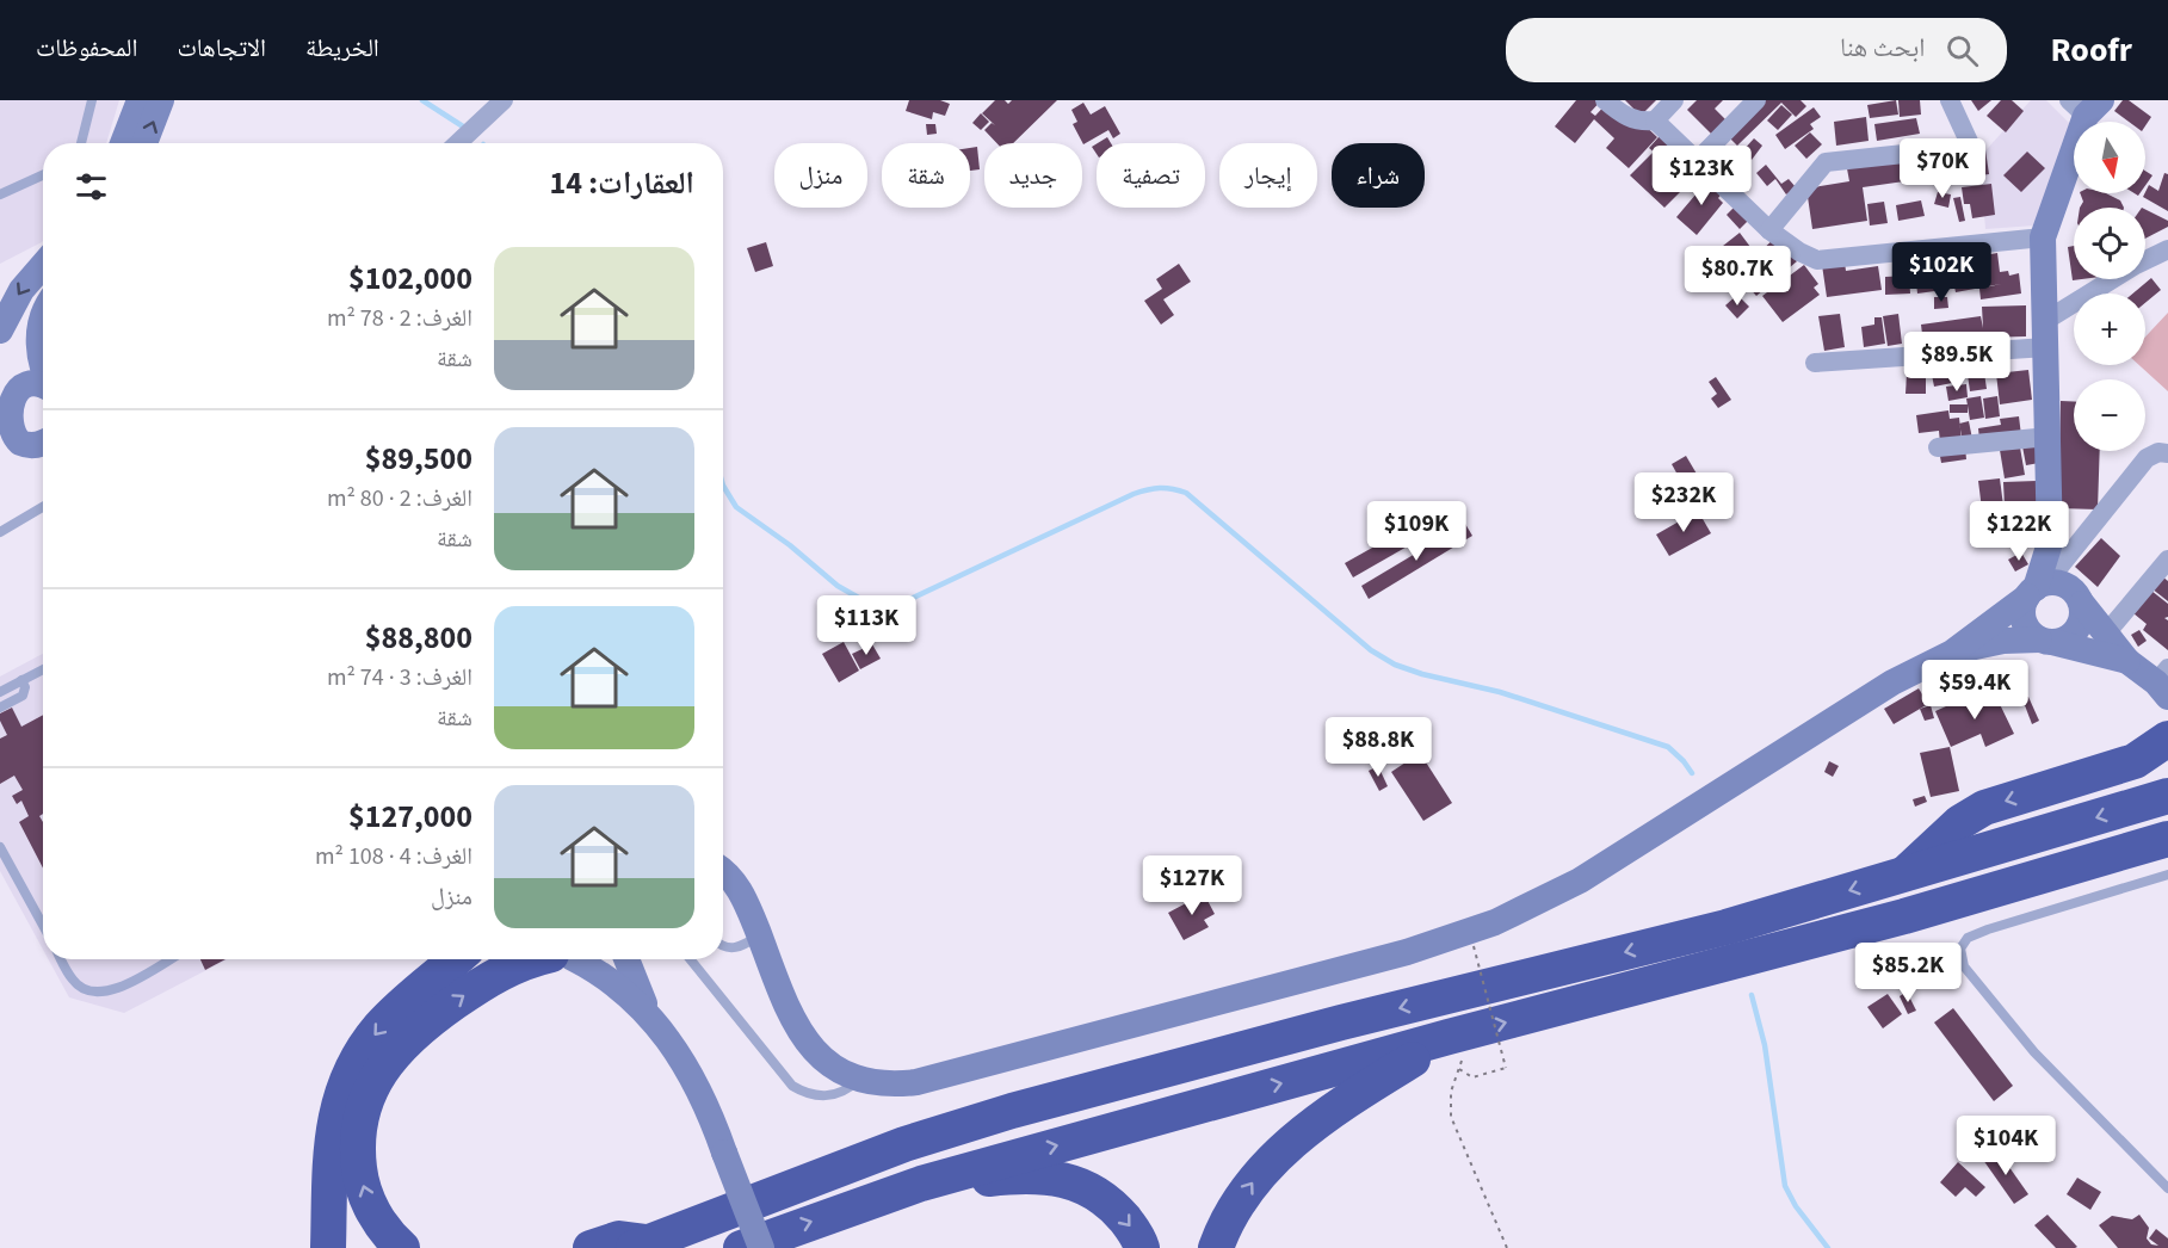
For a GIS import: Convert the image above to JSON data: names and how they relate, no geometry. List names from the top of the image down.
{
  "north": "bottom",
  "page": {
    "header": "Roofr",
    "search": "ابحث هنا",
    "nav": ["الخريطة", "الاتجاهات", "المحفوظات"],
    "map_buttons": ["+", "−"],
    "price": [
      "$70K",
      "$123K",
      "$102K",
      "$80.7K",
      "$89.5K",
      "$232K",
      "$109K",
      "$122K",
      "$113K",
      "$59.4K",
      "$88.8K",
      "$127K",
      "$85.2K",
      "$104K"
    ],
    "chip": [
      "شراء",
      "إيجار",
      "تصفية",
      "جديد",
      "شقة",
      "منزل"
    ],
    "heading": "العقارات: 14",
    "list": [
      {
        "name": "$102,000",
        "note": "الغرف: 2 · 78 m² · شقة"
      },
      {
        "name": "$89,500",
        "note": "الغرف: 2 · 80 m² · شقة"
      },
      {
        "name": "$88,800",
        "note": "الغرف: 3 · 74 m² · شقة"
      },
      {
        "name": "$127,000",
        "note": "الغرف: 4 · 108 m² · منزل"
      }
    ]
  }
}
